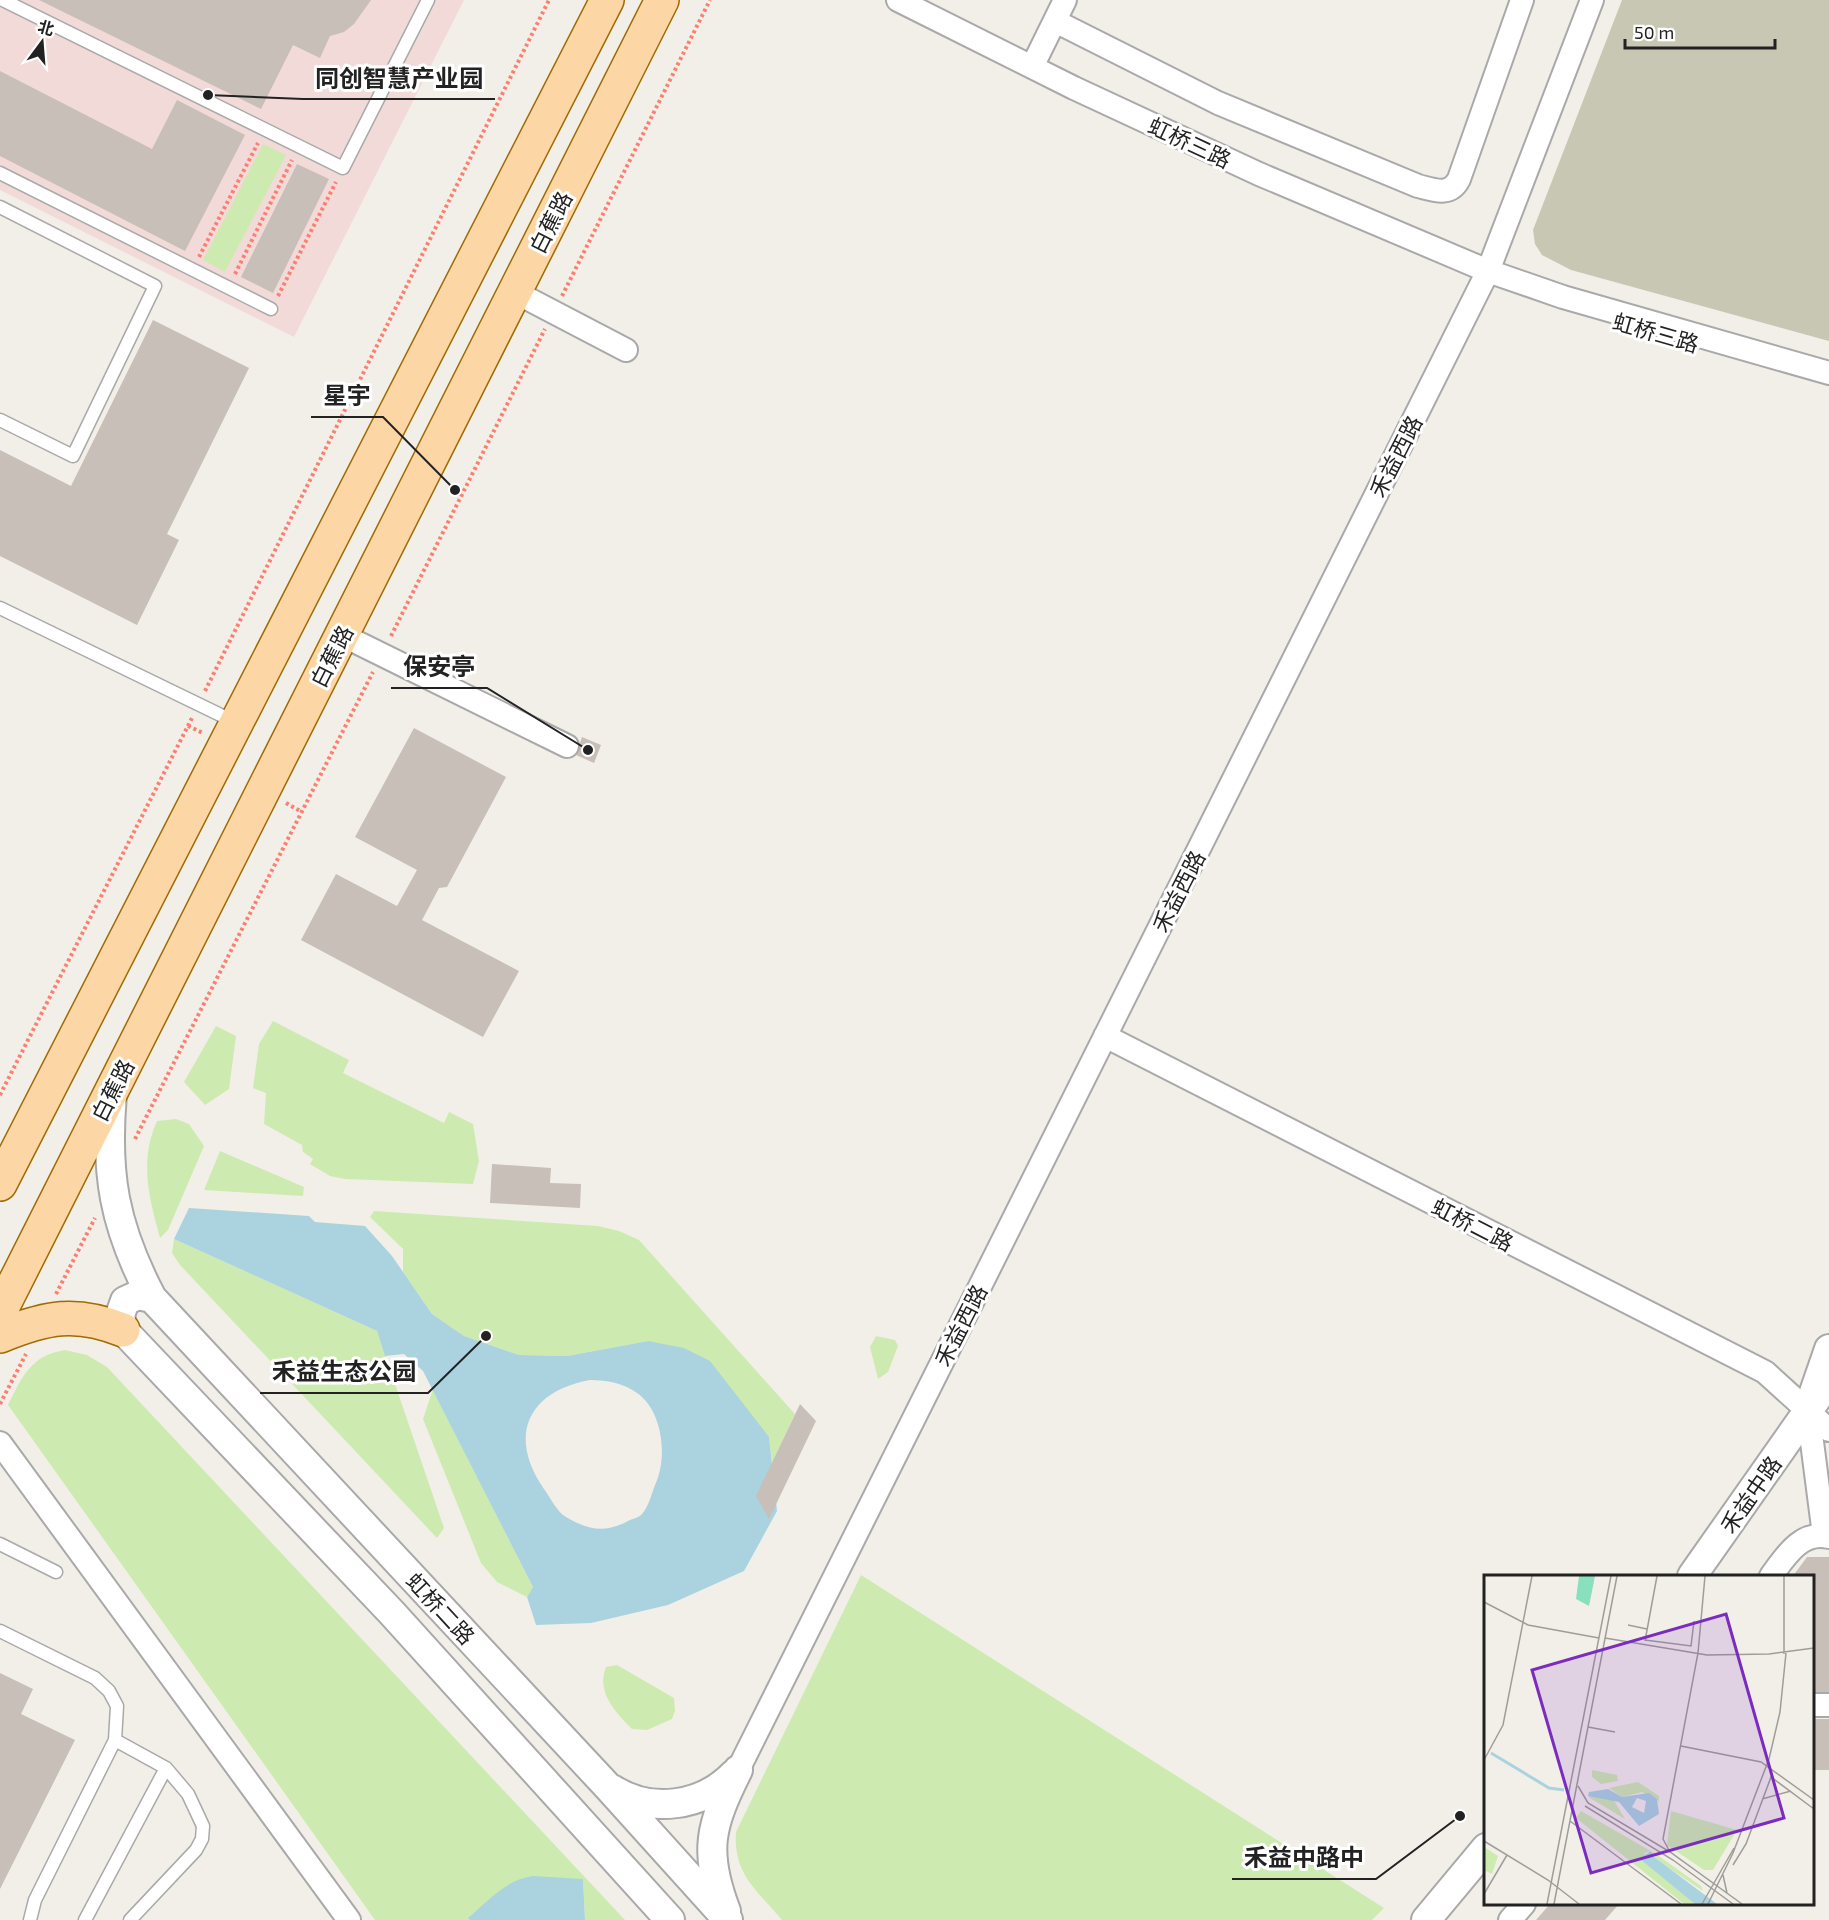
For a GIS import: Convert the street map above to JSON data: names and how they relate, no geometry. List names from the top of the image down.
{
  "streets": {
    "main road": ["白蕉路"],
    "street": [
      "虹桥三路",
      "禾益西路",
      "虹桥二路",
      "禾益中路"
    ]
  },
  "crossings": [
    ["虹桥三路", "禾益西路"],
    ["白蕉路", "虹桥二路"],
    ["禾益西路", "虹桥二路"],
    ["虹桥二路", "禾益中路"]
  ],
  "places": [
    "同创智慧产业园",
    "星宇",
    "保安亭",
    "禾益生态公园",
    "禾益中路中"
  ],
  "scale_bar": "50 m",
  "north": "top"
}
